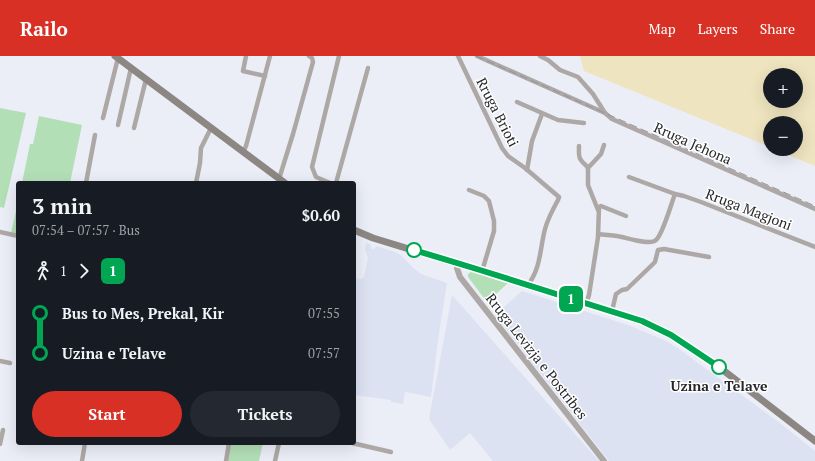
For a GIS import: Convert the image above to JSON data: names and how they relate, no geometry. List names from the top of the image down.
{
  "streets": {
    "street": [
      "Rruga Brioti",
      "Rruga Jehona",
      "Rruga Magjoni",
      "Rruga Levizja e Postribes"
    ]
  },
  "places": ["Uzina e Telave"],
  "lines": ["bus line 1"],
  "page": {
    "header": "Railo",
    "nav": ["Map", "Layers", "Share"],
    "on_map": "1",
    "map_buttons": ["+", "−"],
    "heading": ["3 min", "07:54 – 07:57 · Bus", "$0.60"],
    "legs": ["1", "1"],
    "list": [
      {
        "name": "Bus to Mes, Prekal, Kir",
        "value": "07:55"
      },
      {
        "name": "Uzina e Telave",
        "value": "07:57"
      }
    ],
    "buttons": ["Start", "Tickets"]
  }
}
